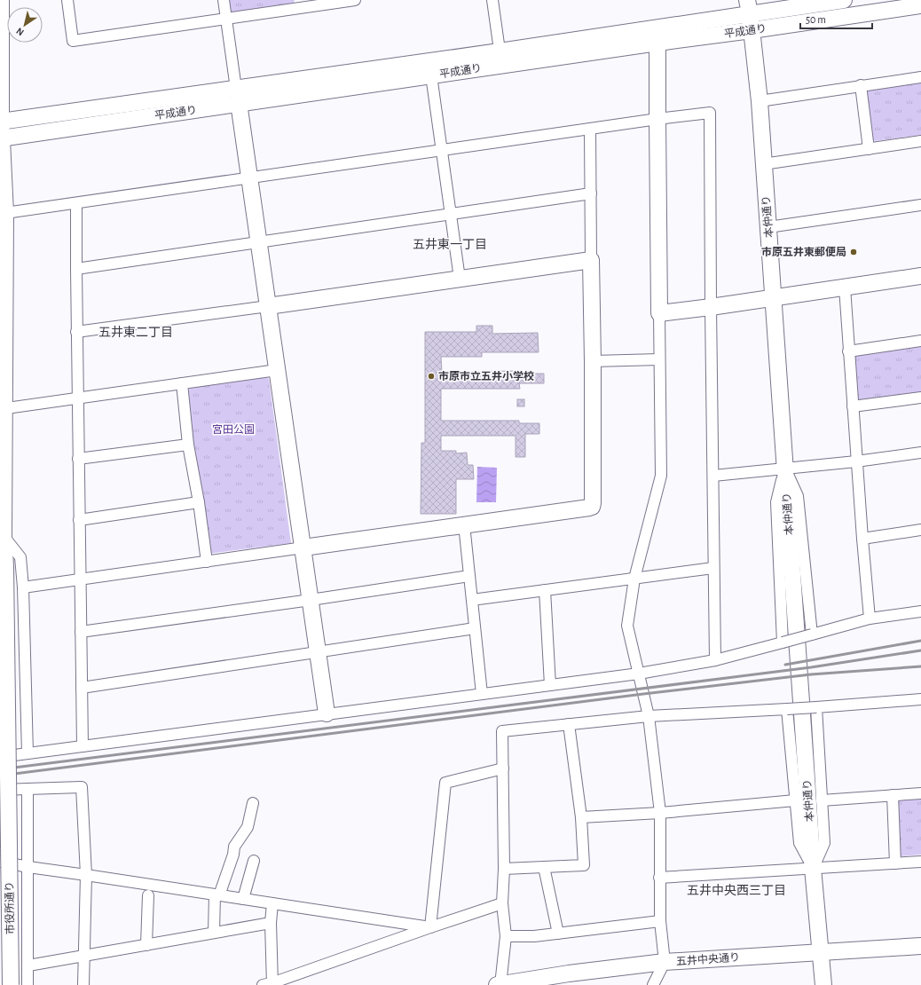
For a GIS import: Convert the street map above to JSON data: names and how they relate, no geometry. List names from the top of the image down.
{
  "streets": {
    "street": [
      "平成通り",
      "本仲通り",
      "市役所通り",
      "五井中央通り"
    ]
  },
  "crossings": [
    ["平成通り", "本仲通り"],
    ["平成通り", "市役所通り"],
    ["本仲通り", "五井中央通り"]
  ],
  "districts": ["五井東一丁目", "五井東二丁目", "五井中央西三丁目"],
  "parks": ["宮田公園"],
  "places": ["市原五井東郵便局", "市原市立五井小学校"],
  "scale_bar": "50 m",
  "north": "bottom left"
}
